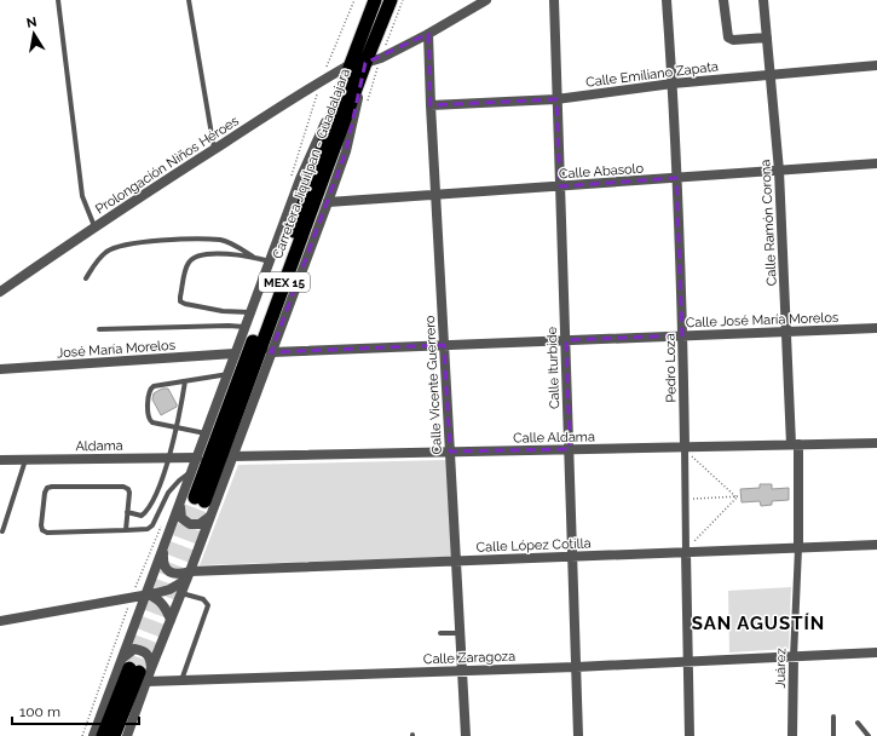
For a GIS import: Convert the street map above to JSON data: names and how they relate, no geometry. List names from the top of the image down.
{
  "streets": {
    "highway": ["Carretera Jiquilpan - Guadalajara", "MEX 15"],
    "street": [
      "Calle Emiliano Zapata",
      "Prolongación Niños Héroes",
      "Calle Abasolo",
      "Calle Ramón Corona",
      "Calle José María Morelos",
      "José María Morelos",
      "Calle Iturbide",
      "Pedro Loza",
      "Calle Vicente Guerrero",
      "Calle Aldama",
      "Aldama",
      "Calle López Cotilla",
      "Calle Zaragoza",
      "Juárez"
    ]
  },
  "crossings": [
    ["Calle Emiliano Zapata", "Calle Ramón Corona"],
    ["Calle Emiliano Zapata", "Calle Iturbide"],
    ["Calle Emiliano Zapata", "Pedro Loza"],
    ["Calle Emiliano Zapata", "Calle Vicente Guerrero"],
    ["Carretera Jiquilpan - Guadalajara", "Prolongación Niños Héroes"],
    ["Calle Abasolo", "Calle Ramón Corona"],
    ["Calle Abasolo", "Calle Iturbide"],
    ["Calle Abasolo", "Pedro Loza"],
    ["Calle Abasolo", "Calle Vicente Guerrero"],
    ["Calle Ramón Corona", "Calle José María Morelos"],
    ["Calle Ramón Corona", "Calle Aldama"],
    ["Calle Ramón Corona", "Calle López Cotilla"],
    ["Calle Ramón Corona", "Juárez"],
    ["Calle José María Morelos", "Calle Iturbide"],
    ["Calle José María Morelos", "Pedro Loza"],
    ["Calle José María Morelos", "Calle Vicente Guerrero"],
    ["Calle Iturbide", "Calle Aldama"],
    ["Calle Iturbide", "Calle López Cotilla"],
    ["Calle Iturbide", "Calle Zaragoza"],
    ["Pedro Loza", "Calle Aldama"],
    ["Pedro Loza", "Calle López Cotilla"],
    ["Pedro Loza", "Calle Zaragoza"],
    ["Calle Vicente Guerrero", "Calle Aldama"],
    ["Calle Vicente Guerrero", "Calle López Cotilla"],
    ["Calle Vicente Guerrero", "Calle Zaragoza"],
    ["Calle López Cotilla", "Juárez"],
    ["Calle Zaragoza", "Juárez"]
  ],
  "districts": ["SAN AGUSTÍN"],
  "scale_bar": "100 m",
  "north": "top"
}
